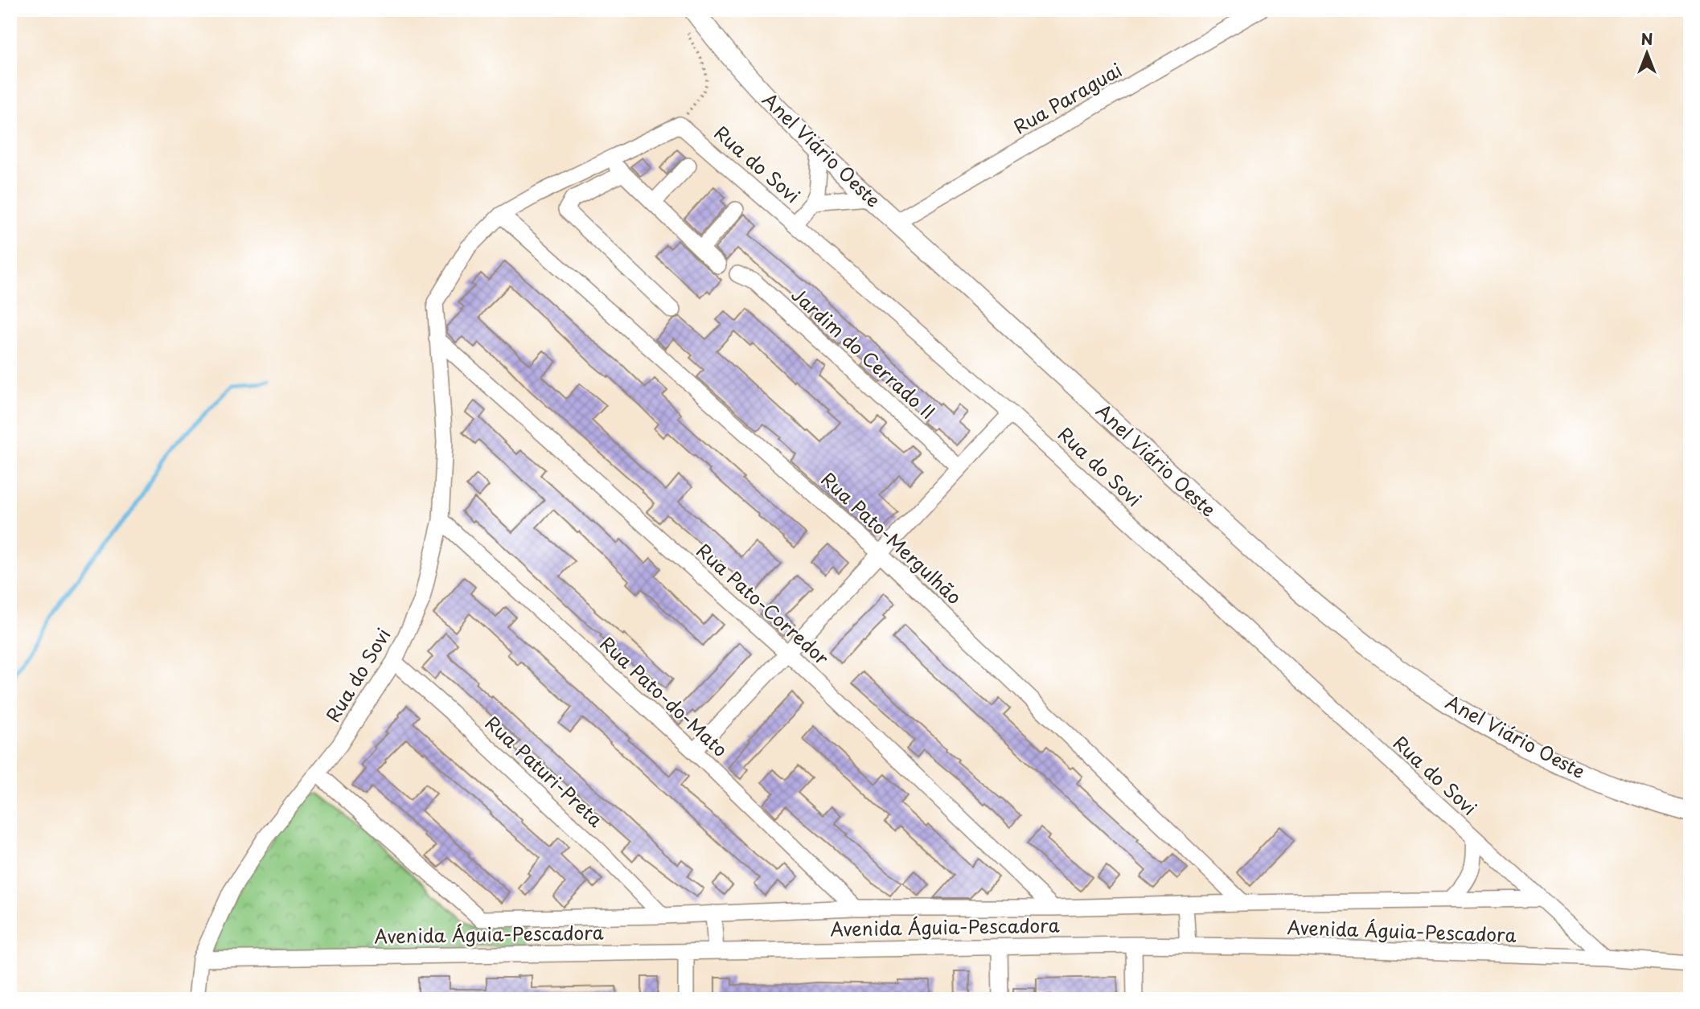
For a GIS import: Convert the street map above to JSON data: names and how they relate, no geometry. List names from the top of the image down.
{
  "streets": {
    "main road": ["Anel Viário Oeste"],
    "street": [
      "Rua Paraguai",
      "Rua do Sovi",
      "Jardim do Cerrado II",
      "Rua Pato-Mergulhão",
      "Rua Pato-Corredor",
      "Rua Pato-do-Mato",
      "Rua Paturi-Preta",
      "Avenida Águia-Pescadora"
    ]
  },
  "crossings": [
    ["Rua Paraguai", "Anel Viário Oeste"],
    ["Rua do Sovi", "Rua Pato-Mergulhão"],
    ["Rua do Sovi", "Rua Pato-Corredor"],
    ["Rua do Sovi", "Rua Pato-do-Mato"],
    ["Rua do Sovi", "Rua Paturi-Preta"],
    ["Rua do Sovi", "Avenida Águia-Pescadora"],
    ["Rua Pato-Mergulhão", "Avenida Águia-Pescadora"],
    ["Rua Pato-Corredor", "Avenida Águia-Pescadora"],
    ["Rua Pato-do-Mato", "Avenida Águia-Pescadora"],
    ["Rua Paturi-Preta", "Avenida Águia-Pescadora"]
  ],
  "north": "top"
}
